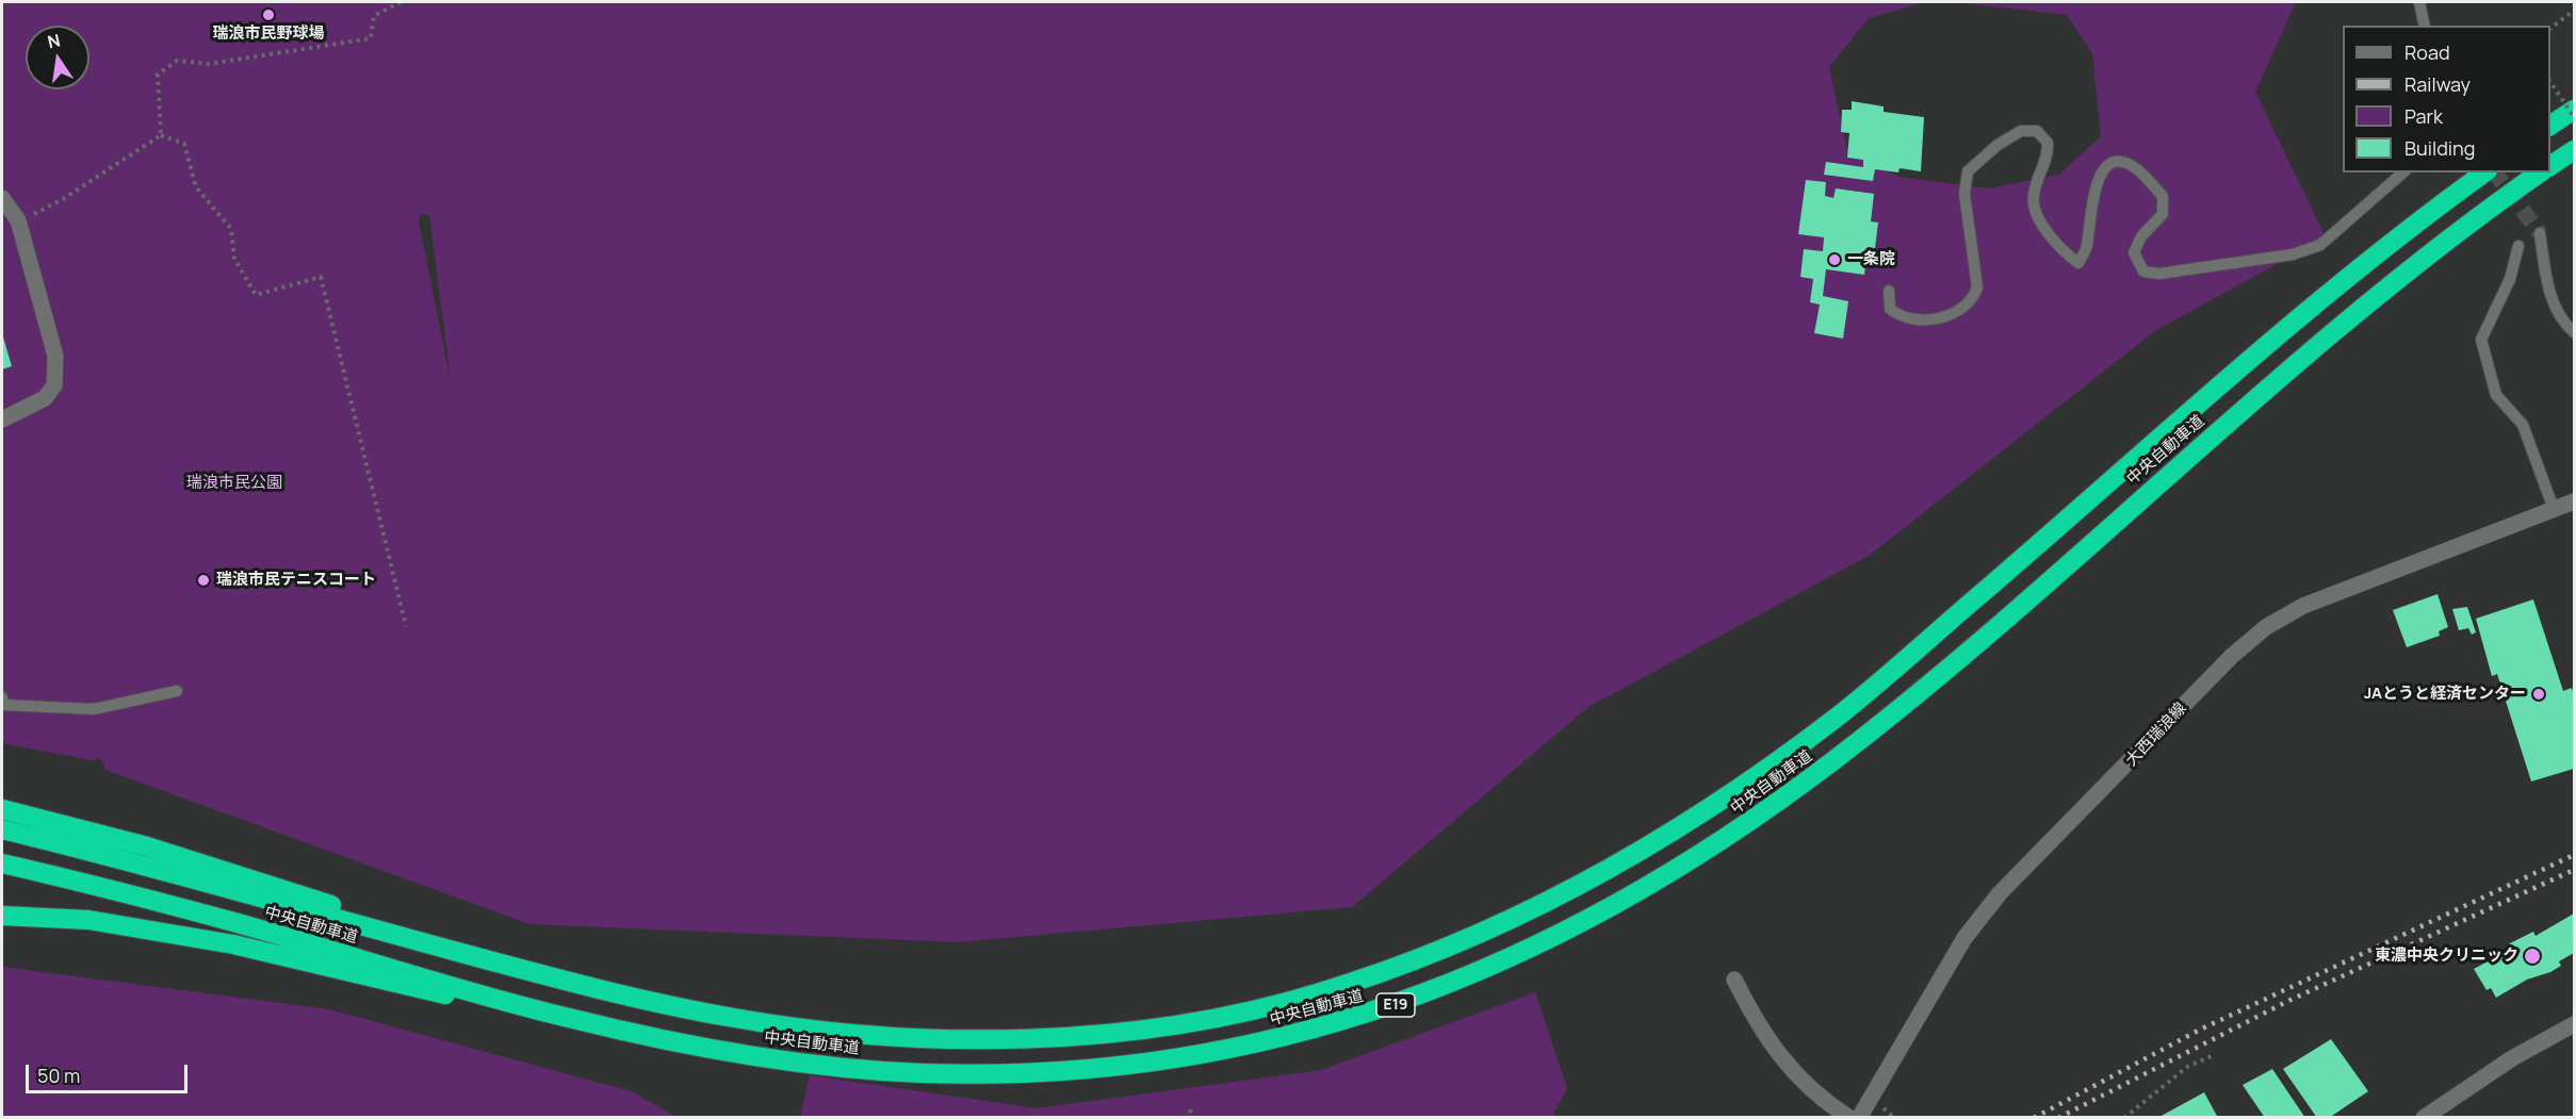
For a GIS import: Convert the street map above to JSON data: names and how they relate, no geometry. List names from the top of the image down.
{
  "streets": {
    "highway": ["中央自動車道", "E19"],
    "main road": ["大西瑞浪線"]
  },
  "parks": ["瑞浪市民公園"],
  "places": [
    "瑞浪市民野球場",
    "一条院",
    "瑞浪市民テニスコート",
    "JAとうと経済センター",
    "東濃中央クリニック"
  ],
  "legend": [
    "Road",
    "Railway",
    "Park",
    "Building"
  ],
  "scale_bar": "50 m",
  "north": "top"
}
